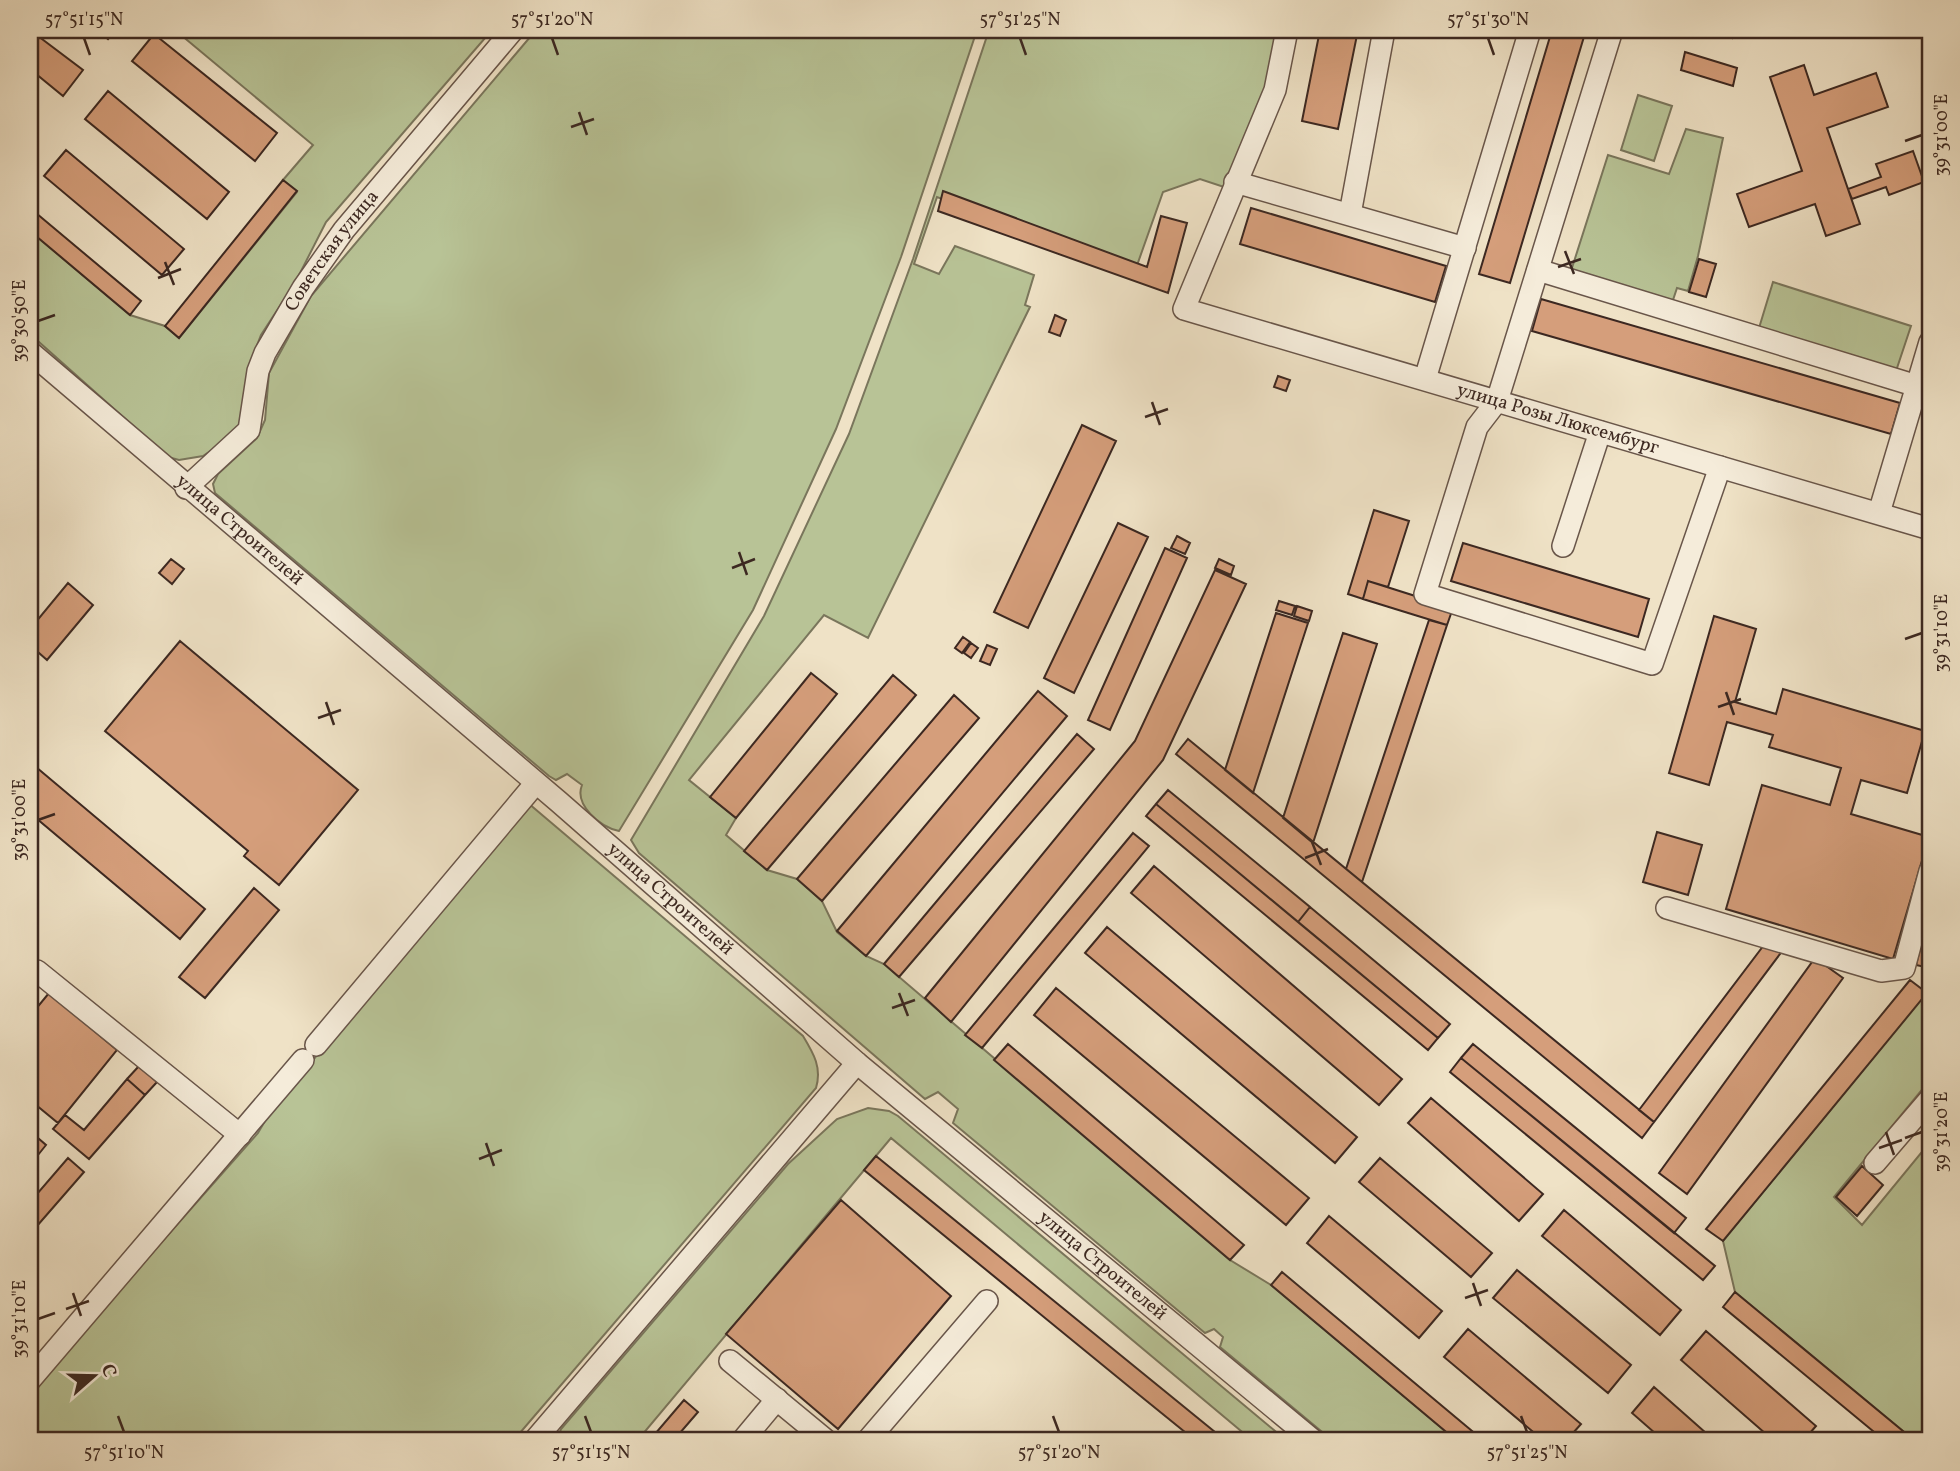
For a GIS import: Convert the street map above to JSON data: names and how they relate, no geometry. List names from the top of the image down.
{
  "streets": {
    "street": ["Советская улица", "улица Розы Люксембург", "улица Строителей"]
  },
  "crossings": [
    ["Советская улица", "улица Строителей"]
  ],
  "north": "right",
  "coordinates": [
    "57°51'15\"N",
    "57°51'20\"N",
    "57°51'25\"N",
    "57°51'30\"N",
    "39°31'00\"E",
    "39°30'50\"E",
    "39°31'10\"E",
    "39°31'20\"E",
    "57°51'10\"N"
  ]
}
